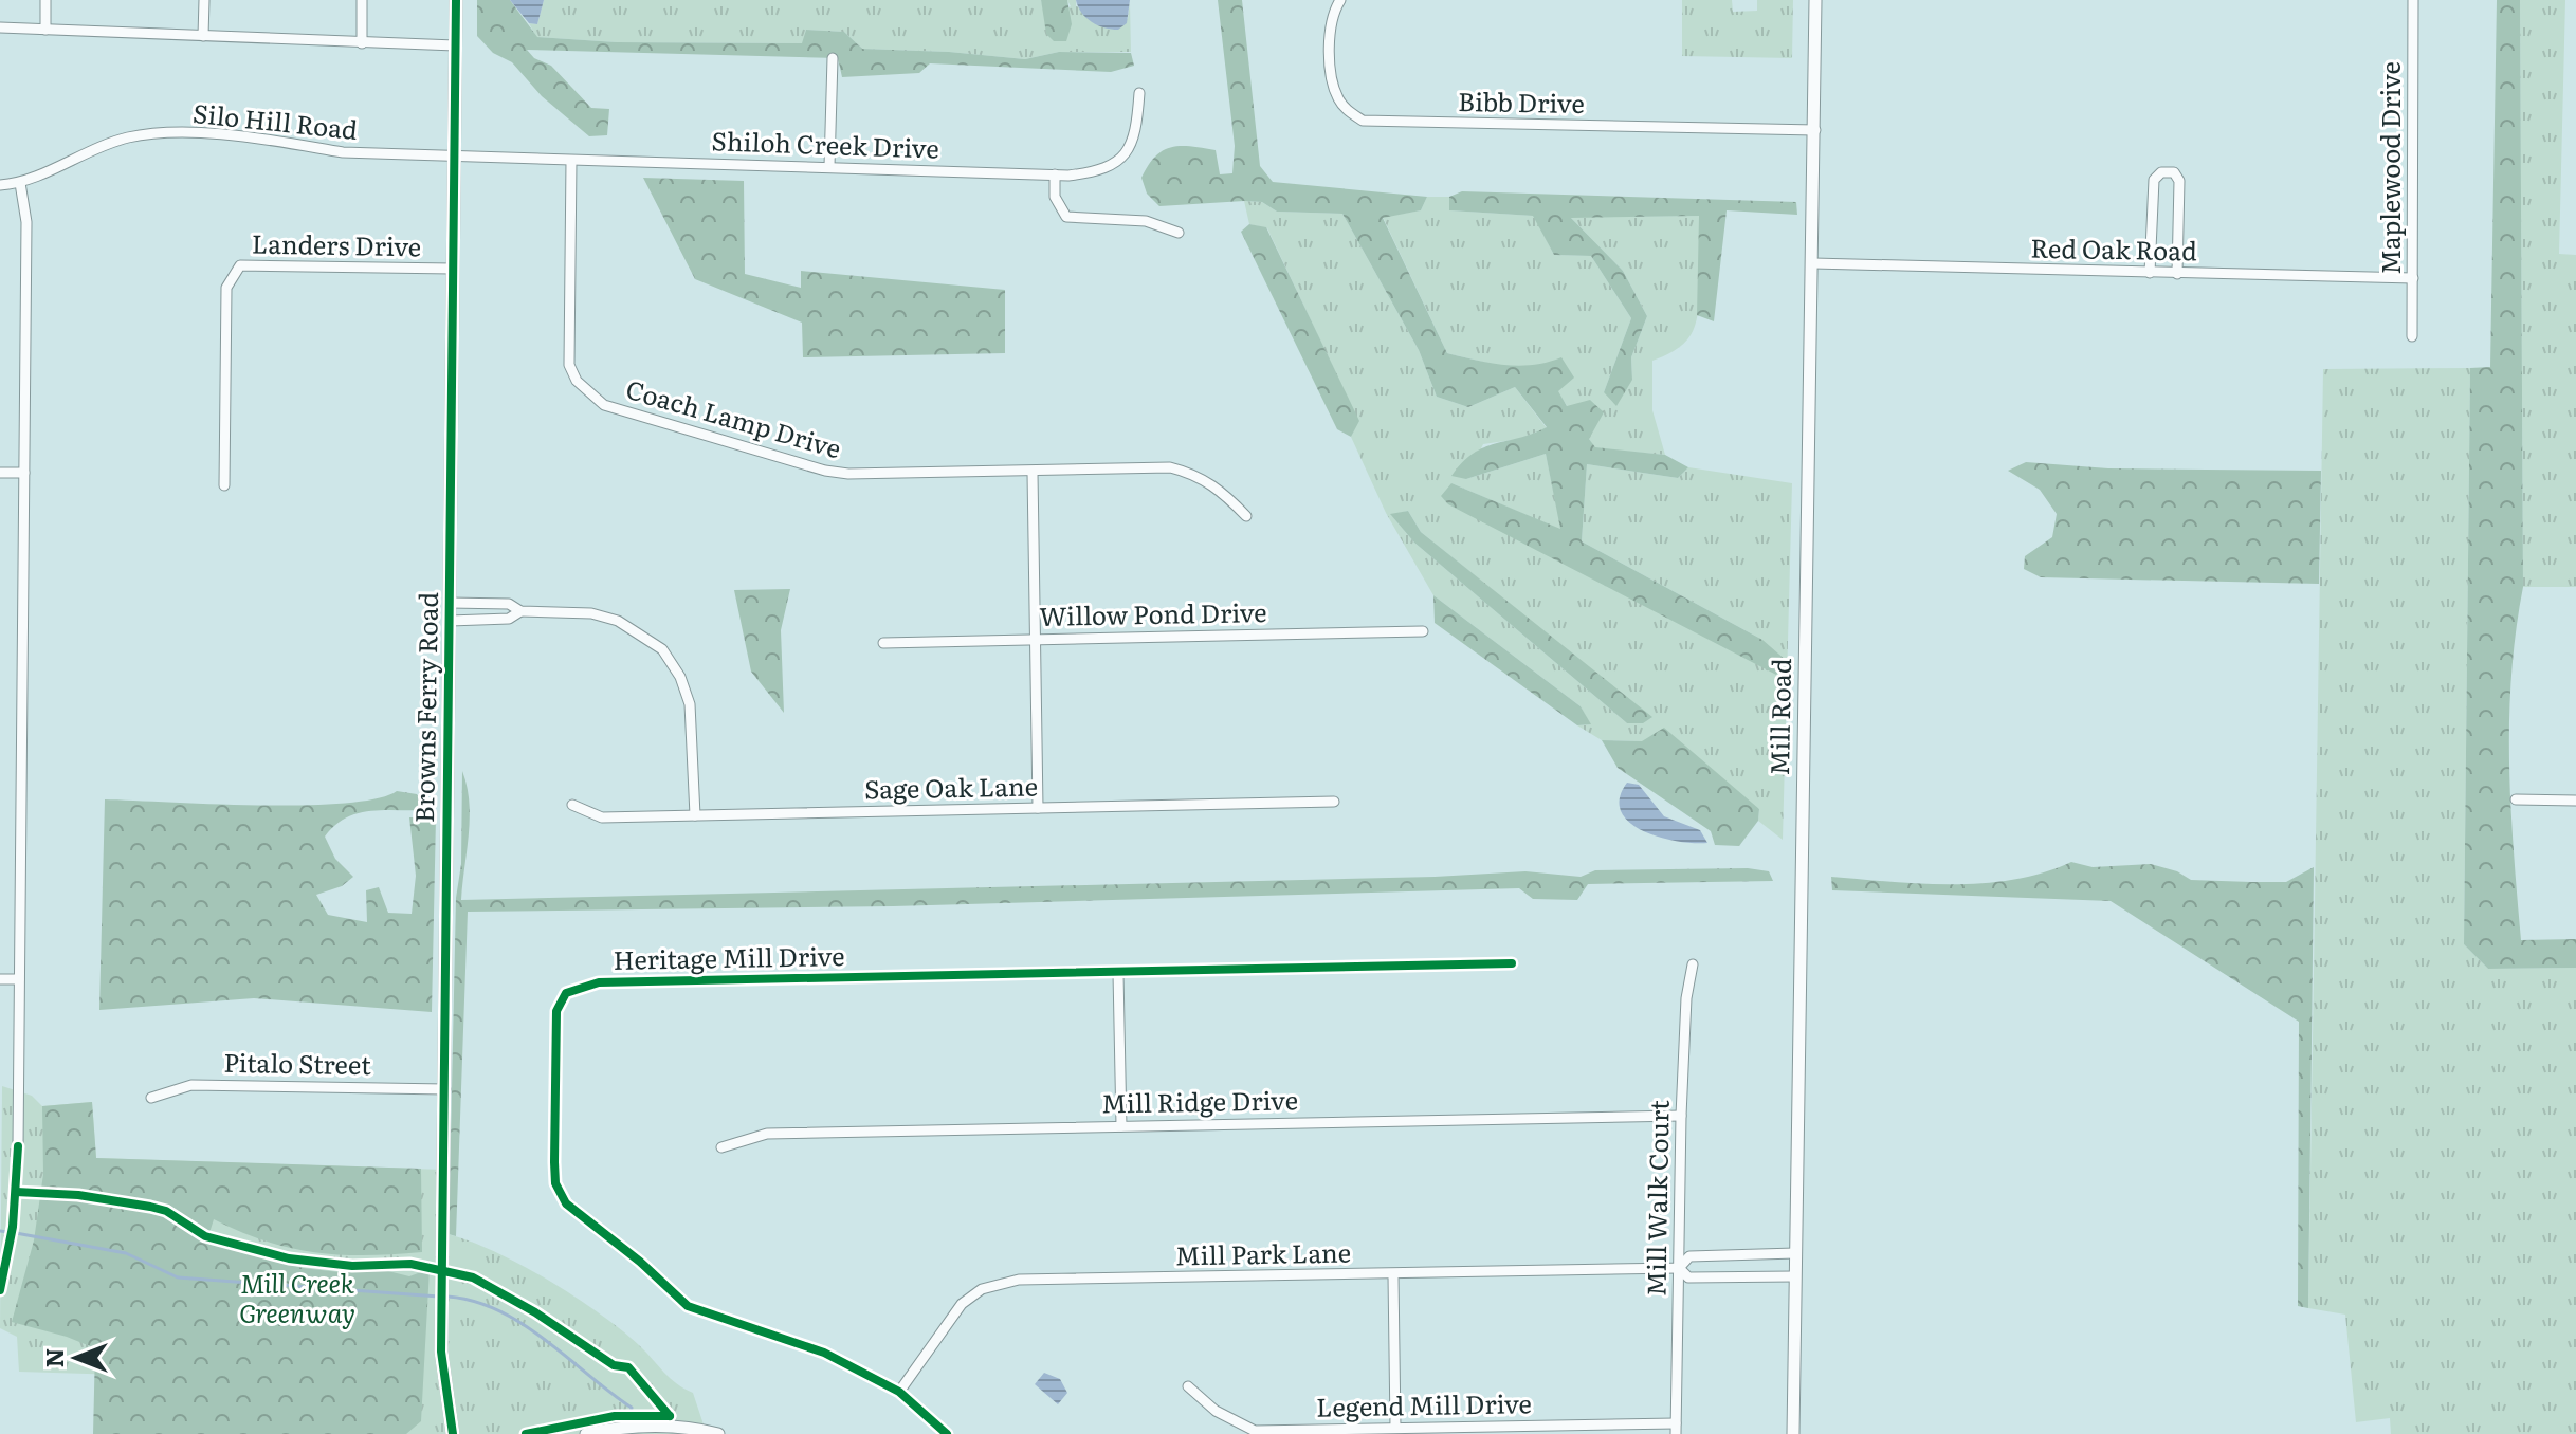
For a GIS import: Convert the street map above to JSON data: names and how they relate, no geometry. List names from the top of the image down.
{
  "streets": {
    "street": [
      "Bibb Drive",
      "Silo Hill Road",
      "Shiloh Creek Drive",
      "Maplewood Drive",
      "Landers Drive",
      "Red Oak Road",
      "Coach Lamp Drive",
      "Willow Pond Drive",
      "Browns Ferry Road",
      "Mill Road",
      "Sage Oak Lane",
      "Heritage Mill Drive",
      "Pitalo Street",
      "Mill Ridge Drive",
      "Mill Walk Court",
      "Mill Park Lane",
      "Legend Mill Drive"
    ]
  },
  "crossings": [
    ["Bibb Drive", "Mill Road"],
    ["Silo Hill Road", "Shiloh Creek Drive"],
    ["Silo Hill Road", "Browns Ferry Road"],
    ["Shiloh Creek Drive", "Coach Lamp Drive"],
    ["Shiloh Creek Drive", "Browns Ferry Road"],
    ["Maplewood Drive", "Red Oak Road"],
    ["Landers Drive", "Browns Ferry Road"],
    ["Red Oak Road", "Mill Road"],
    ["Browns Ferry Road", "Pitalo Street"],
    ["Mill Road", "Mill Park Lane"],
    ["Heritage Mill Drive", "Mill Park Lane"],
    ["Mill Ridge Drive", "Mill Walk Court"],
    ["Mill Walk Court", "Mill Park Lane"],
    ["Mill Walk Court", "Legend Mill Drive"]
  ],
  "parks": ["Mill Creek Greenway"],
  "north": "left"
}
